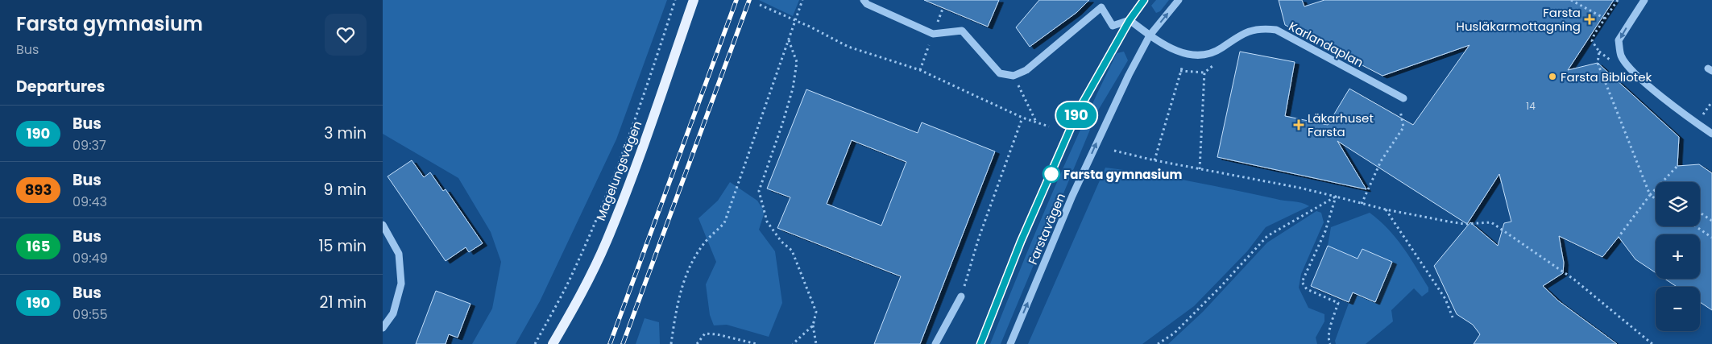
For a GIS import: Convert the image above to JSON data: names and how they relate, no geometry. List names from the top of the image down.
{
  "streets": {
    "main road": ["Magelungsvägen"],
    "street": ["Karlandaplan", "Farstavägen"]
  },
  "crossings": [
    ["Karlandaplan", "Farstavägen"]
  ],
  "places": {
    "health": ["Farsta Husläkarmottagning", "Läkarhuset Farsta"],
    "other": ["Farsta Bibliotek", "Farsta gymnasium"]
  },
  "lines": ["bus line 190"],
  "house_numbers": ["14"],
  "page": {
    "heading": [
      ["Farsta gymnasium", "Bus"],
      "Departures"
    ],
    "on_map": "190",
    "list": [
      {
        "mark": "190",
        "name": "Bus",
        "note": "09:37",
        "value": "3 min"
      },
      {
        "mark": "893",
        "name": "Bus",
        "note": "09:43",
        "value": "9 min"
      },
      {
        "mark": "165",
        "name": "Bus",
        "note": "09:49",
        "value": "15 min"
      },
      {
        "mark": "190",
        "name": "Bus",
        "note": "09:55",
        "value": "21 min"
      }
    ],
    "map_buttons": ["+", "−"]
  }
}
